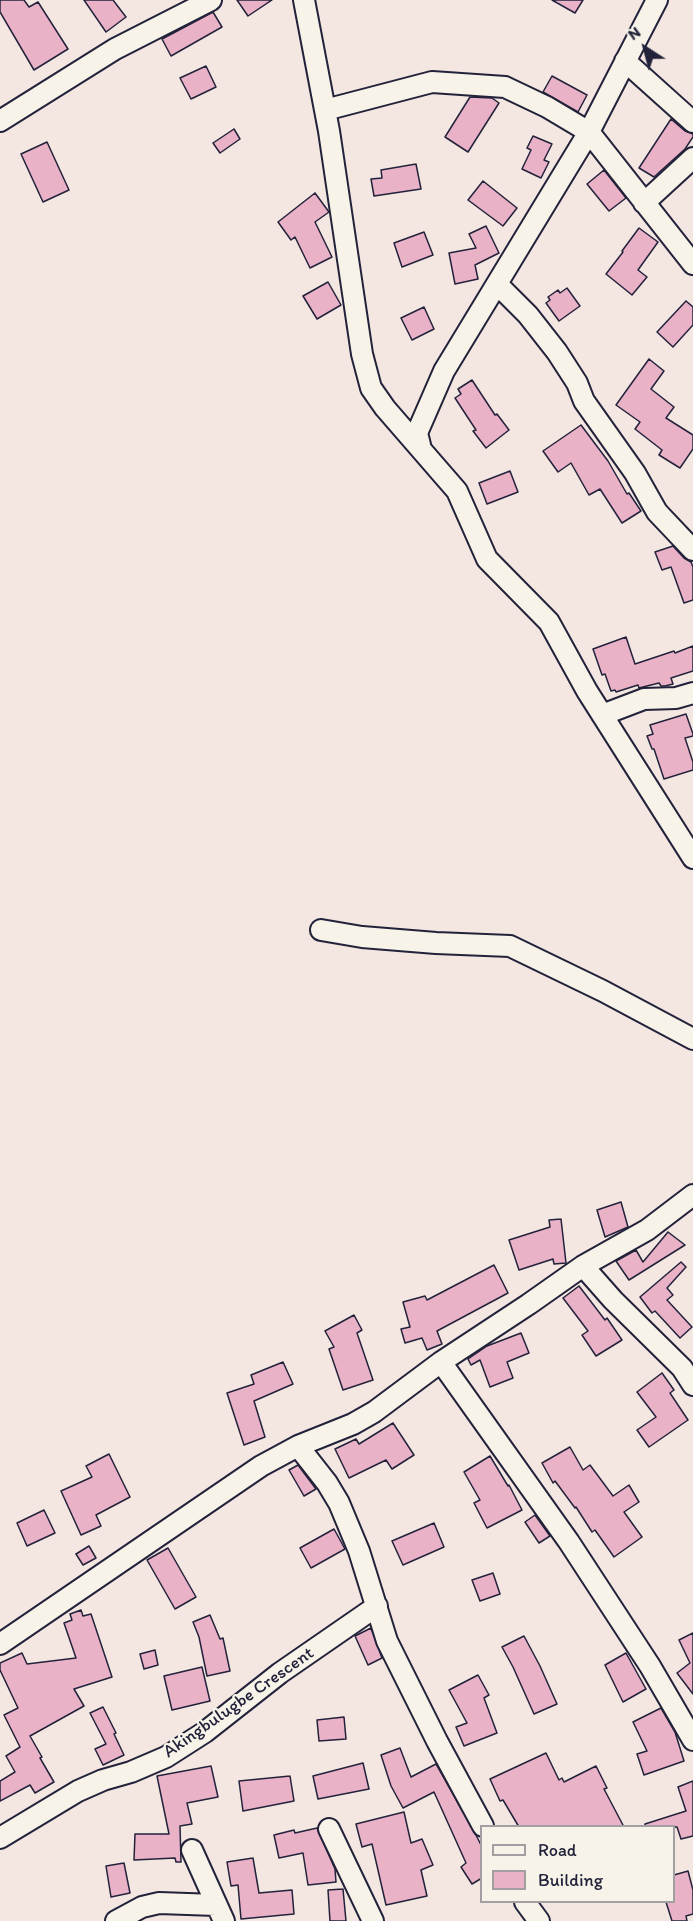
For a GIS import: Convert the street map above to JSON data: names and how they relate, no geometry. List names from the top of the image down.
{
  "streets": {
    "street": ["Akingbulugbe Crescent"]
  },
  "legend": ["Road", "Building"],
  "north": "top left"
}
